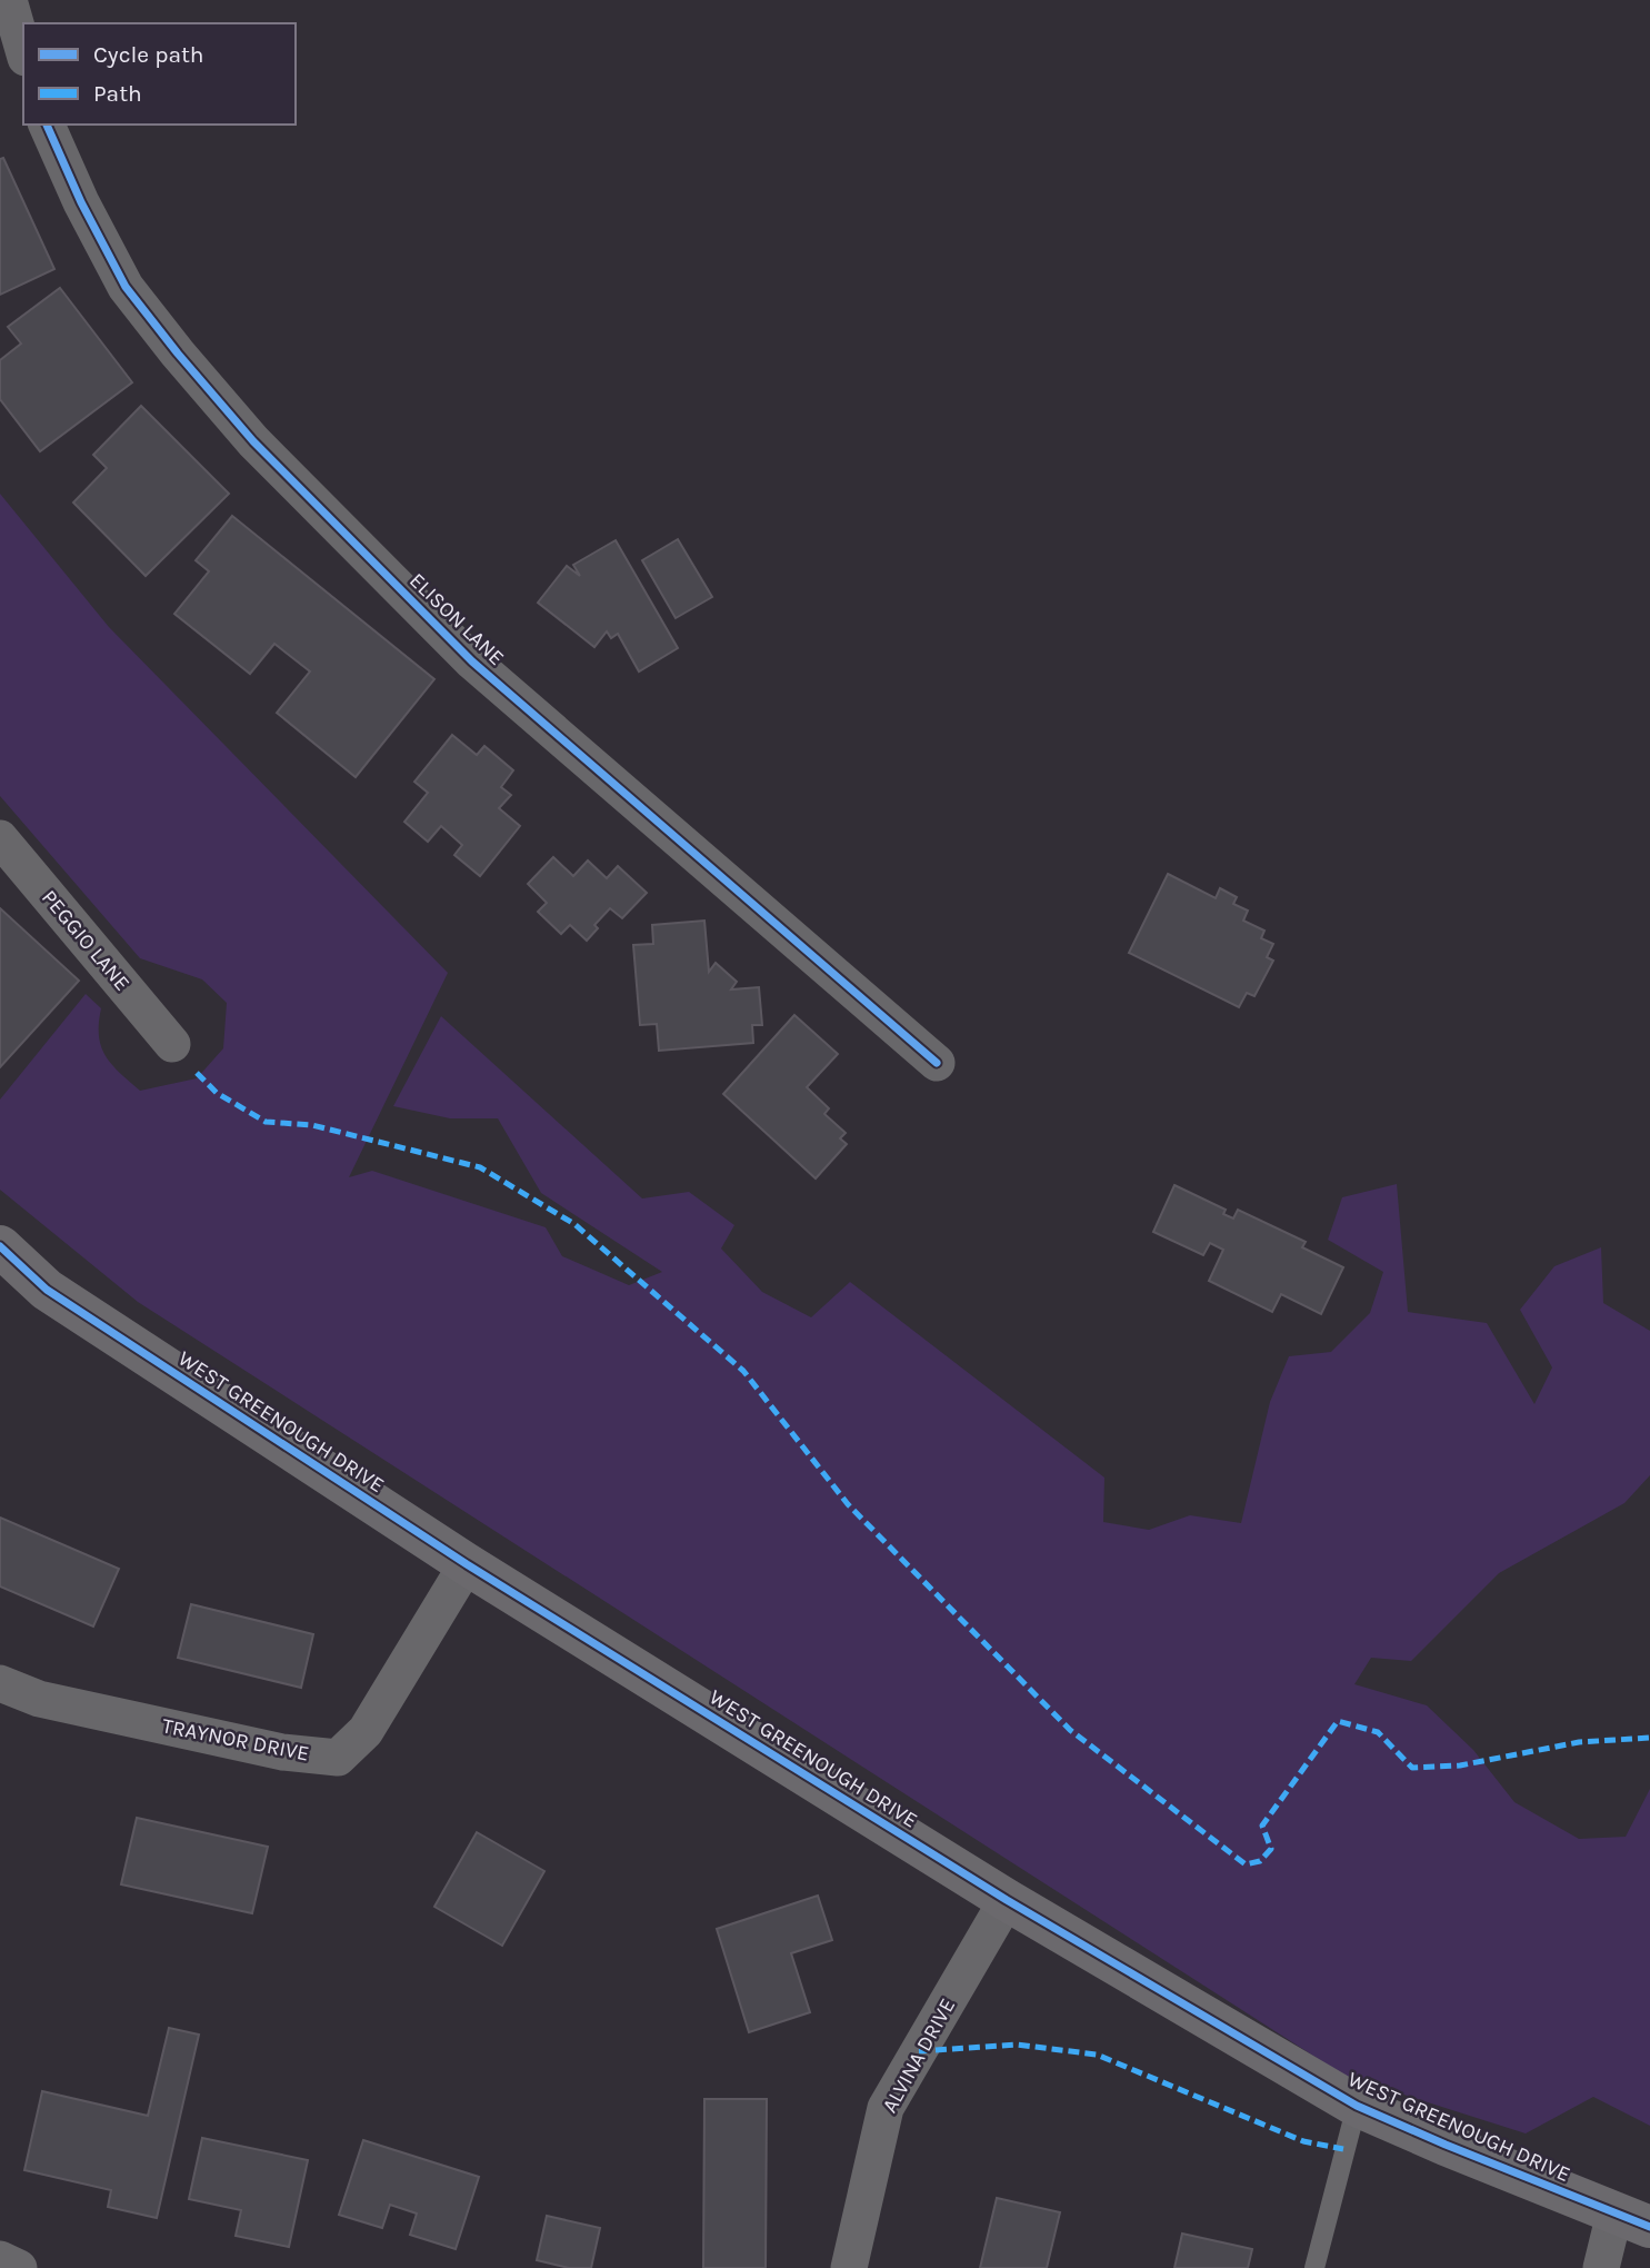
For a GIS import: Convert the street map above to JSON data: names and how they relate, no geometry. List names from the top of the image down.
{
  "streets": {
    "street": [
      "ELISON LANE",
      "PEGGIO LANE",
      "WEST GREENOUGH DRIVE",
      "TRAYNOR DRIVE",
      "ALVINA DRIVE"
    ]
  },
  "crossings": [
    ["WEST GREENOUGH DRIVE", "TRAYNOR DRIVE"],
    ["WEST GREENOUGH DRIVE", "ALVINA DRIVE"]
  ],
  "legend": ["Cycle path", "Path"]
}
